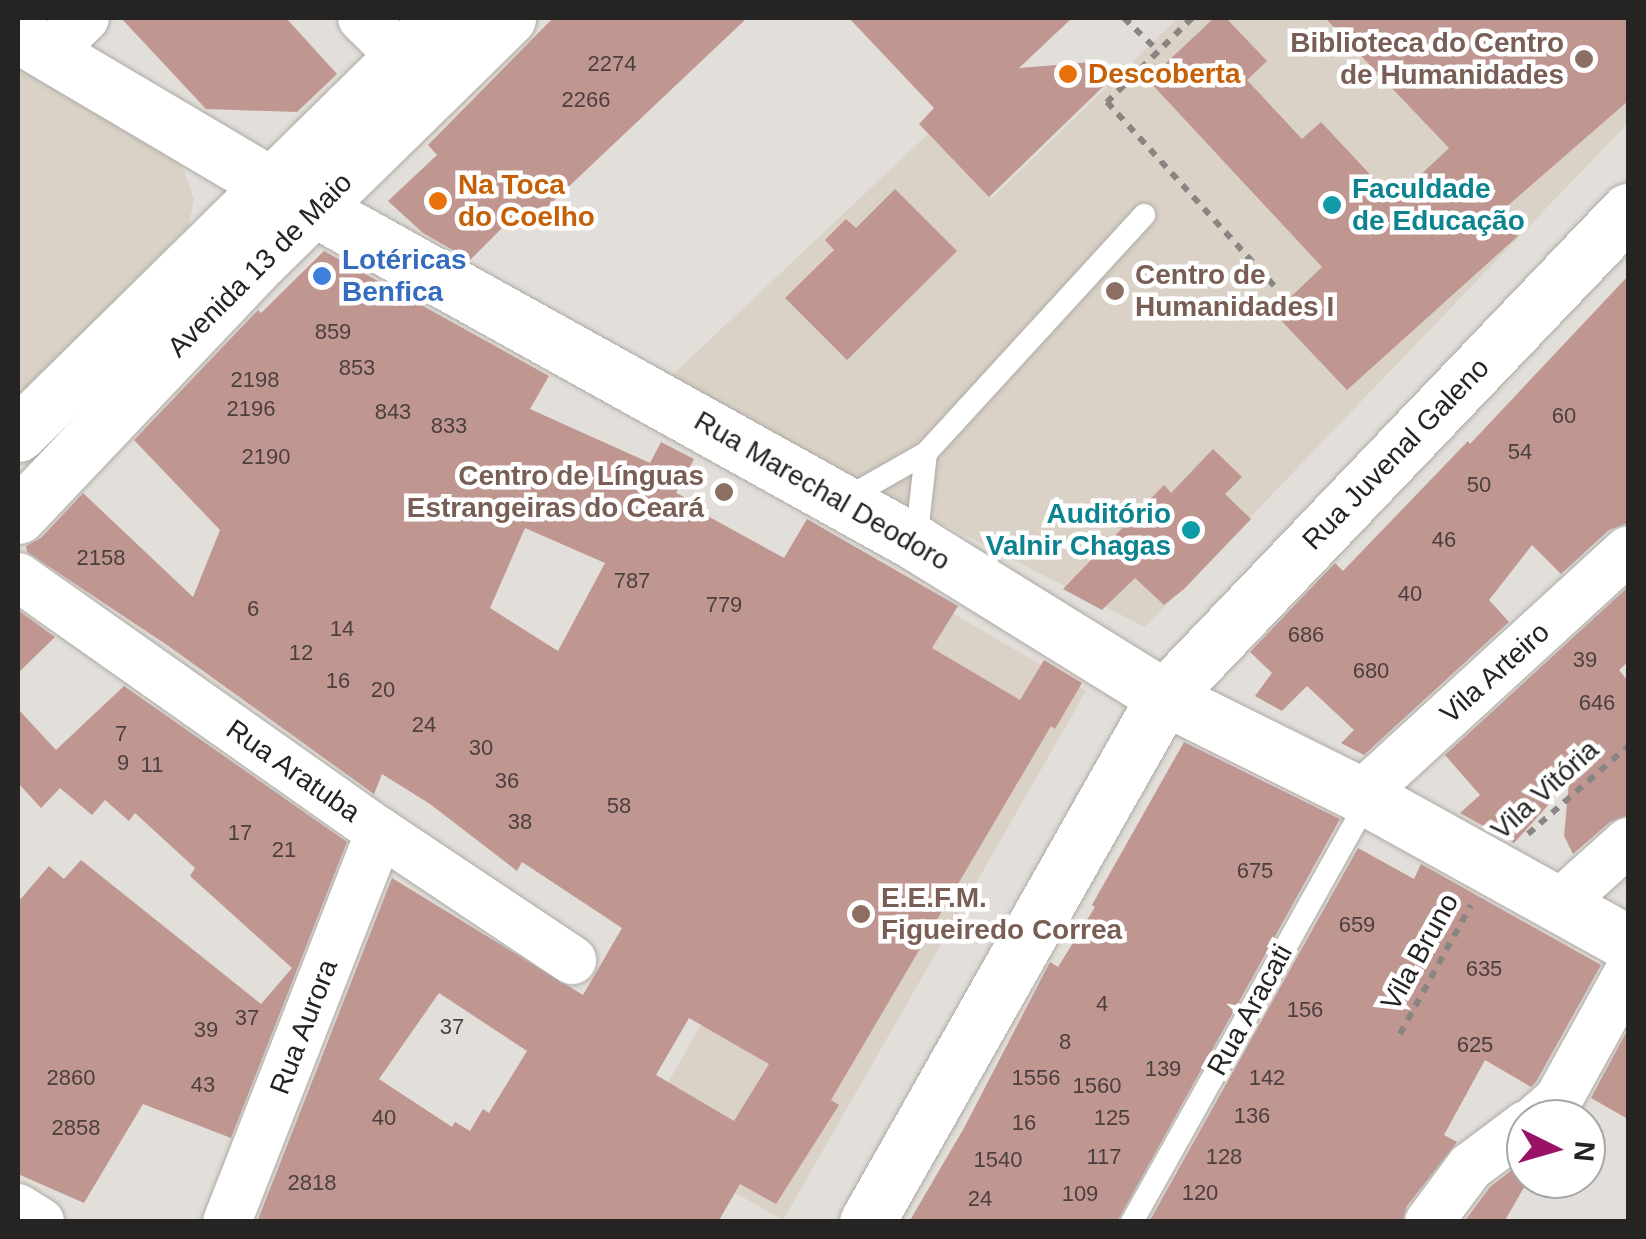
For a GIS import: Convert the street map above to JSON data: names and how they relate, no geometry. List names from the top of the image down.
{
  "streets": {
    "street": [
      "Avenida 13 de Maio",
      "Rua Juvenal Galeno",
      "Rua Marechal Deodoro",
      "Vila Arteiro",
      "Rua Aratuba",
      "Rua Aurora"
    ],
    "lane": ["Rua Aracati"],
    "path": ["Vila Vitória", "Vila Bruno"]
  },
  "crossings": [
    ["Avenida 13 de Maio", "Rua Marechal Deodoro"],
    ["Rua Juvenal Galeno", "Rua Marechal Deodoro"],
    ["Rua Marechal Deodoro", "Vila Arteiro"],
    ["Rua Marechal Deodoro", "Vila Vitória"],
    ["Rua Marechal Deodoro", "Vila Bruno"],
    ["Rua Marechal Deodoro", "Rua Aracati"],
    ["Vila Arteiro", "Rua Aracati"],
    ["Rua Aratuba", "Rua Aurora"],
    ["Vila Vitória", "Vila Bruno"]
  ],
  "places": [
    "Biblioteca do Centro de Humanidades",
    "Descoberta",
    "Na Toca do Coelho",
    "Faculdade de Educação",
    "Lotéricas Benfica",
    "Centro de Humanidades I",
    "Centro de Línguas Estrangeiras do Ceará",
    "Auditório Valnir Chagas",
    "E.E.F.M. Figueiredo Correa"
  ],
  "house_numbers": [
    "2274",
    "2266",
    "859",
    "853",
    "2198",
    "2196",
    "843",
    "60",
    "833",
    "54",
    "2190",
    "50",
    "46",
    "2158",
    "787",
    "40",
    "779",
    "6",
    "14",
    "686",
    "12",
    "39",
    "680",
    "16",
    "20",
    "646",
    "24",
    "7",
    "30",
    "9",
    "11",
    "36",
    "58",
    "38",
    "17",
    "21",
    "675",
    "659",
    "635",
    "4",
    "156",
    "37",
    "37",
    "39",
    "8",
    "625",
    "139",
    "2860",
    "1556",
    "142",
    "43",
    "1560",
    "136",
    "40",
    "125",
    "16",
    "2858",
    "117",
    "128",
    "1540",
    "2818",
    "120",
    "109",
    "24"
  ],
  "north": "right"
}
